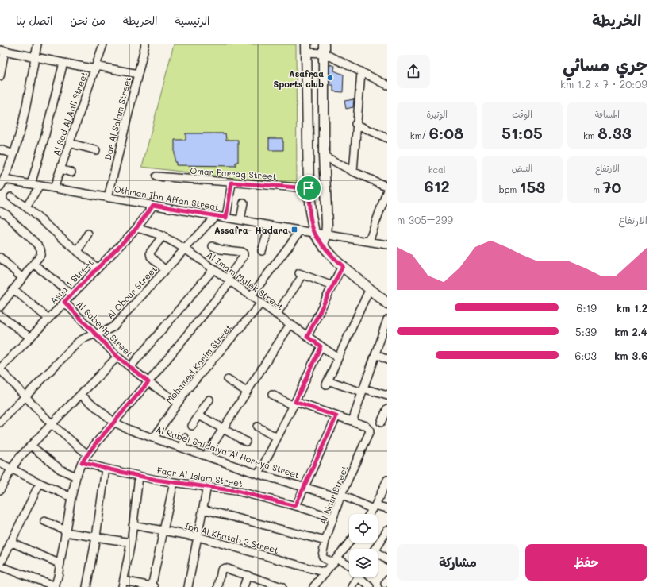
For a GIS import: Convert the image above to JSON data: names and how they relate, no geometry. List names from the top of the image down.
{
  "streets": {
    "street": [
      "Al Sad Al Aali Street",
      "Dar Al Salam Street",
      "Omar Farrag Street",
      "Othman Ibn Affan Street",
      "Al Imam Malek Street",
      "Asna 1 Street",
      "Al Obour Street",
      "Al Saberin Street",
      "Mohamed Karim Street",
      "Al Rabei Saidalya Al Horeya Street",
      "Fagr Al Islam Street",
      "Al Nasr Street",
      "Ibn Al Khatab 2 Street"
    ]
  },
  "crossings": [
    ["Al Sad Al Aali Street", "Othman Ibn Affan Street"],
    ["Dar Al Salam Street", "Othman Ibn Affan Street"],
    ["Othman Ibn Affan Street", "Asna 1 Street"],
    ["Othman Ibn Affan Street", "Al Obour Street"],
    ["Al Imam Malek Street", "Asna 1 Street"],
    ["Al Imam Malek Street", "Al Obour Street"],
    ["Al Imam Malek Street", "Mohamed Karim Street"],
    ["Asna 1 Street", "Al Saberin Street"],
    ["Al Obour Street", "Al Saberin Street"],
    ["Al Saberin Street", "Mohamed Karim Street"],
    ["Mohamed Karim Street", "Al Rabei Saidalya Al Horeya Street"],
    ["Al Rabei Saidalya Al Horeya Street", "Al Nasr Street"],
    ["Fagr Al Islam Street", "Al Nasr Street"]
  ],
  "places": {
    "other": ["Asafraa Sports club"],
    "transit": ["Assafra- Hadara"]
  },
  "page": {
    "header": "الخريطة",
    "nav": [
      "الرئيسية",
      "الخريطة",
      "من نحن",
      "اتصل بنا"
    ],
    "heading": ["جري مسائي", "20:09 · 7 × 1.2 km"],
    "stats": [
      ["المسافة", "8.33 km"],
      ["الوقت", "51:05"],
      ["الوتيرة", "6:08 /km"],
      ["الارتفاع", "70 m"],
      ["النبض", "153 bpm"],
      ["kcal", "612"]
    ],
    "chart": ["الارتفاع", "299–305 m"],
    "list": [
      {
        "name": "1.2 km",
        "note": "6:19"
      },
      {
        "name": "2.4 km",
        "note": "5:39"
      },
      {
        "name": "3.6 km",
        "note": "6:03"
      }
    ],
    "buttons": ["حفظ", "مشاركة"]
  }
}
